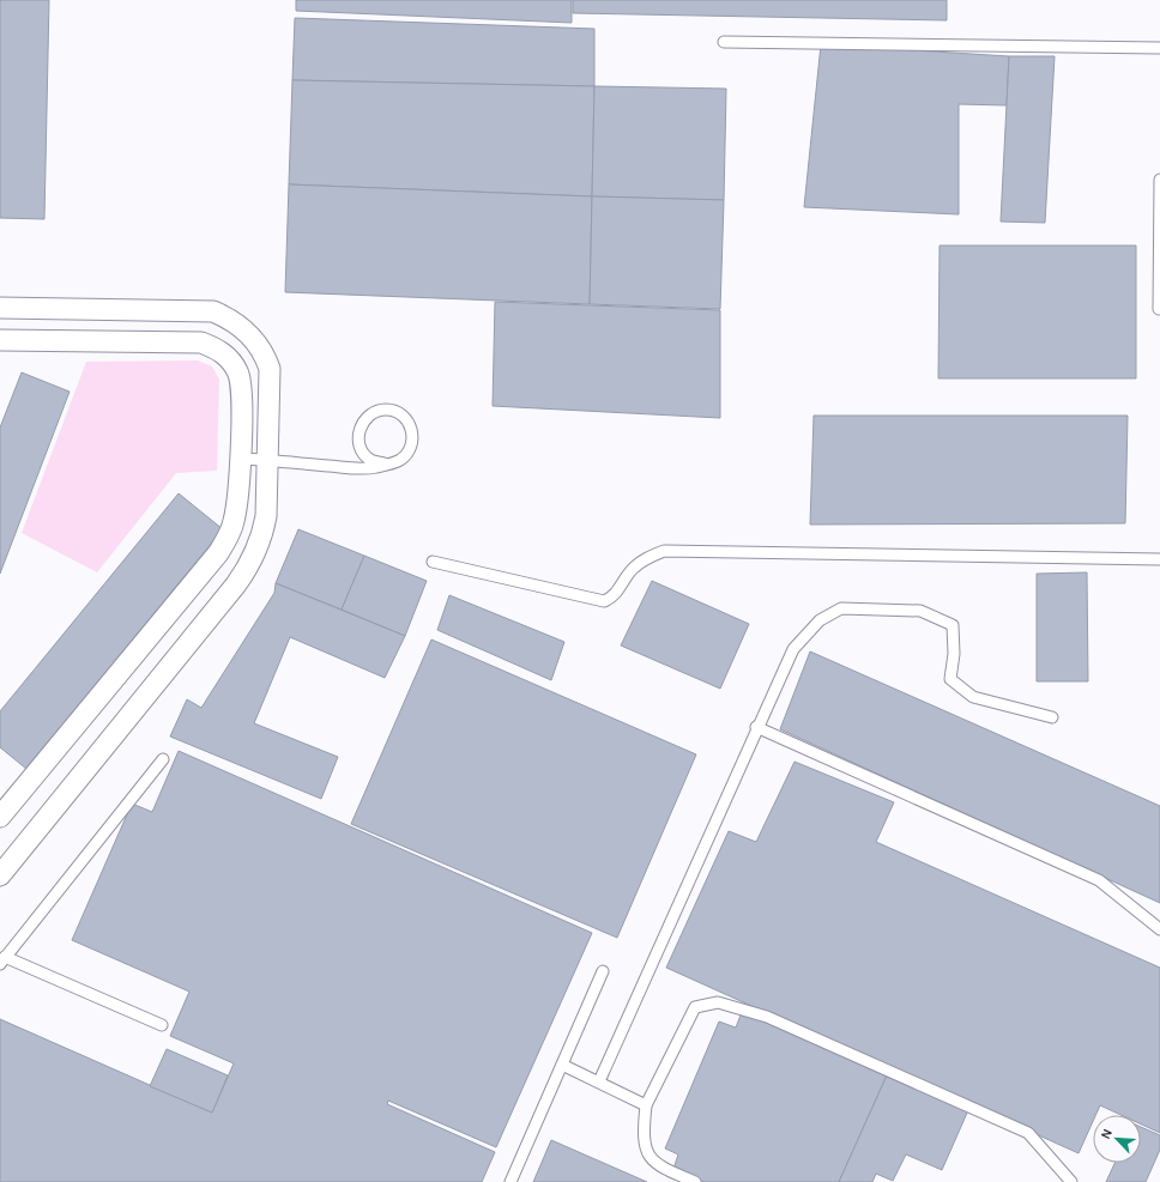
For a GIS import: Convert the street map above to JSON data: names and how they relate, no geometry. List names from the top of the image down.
{
  "north": "top left"
}
